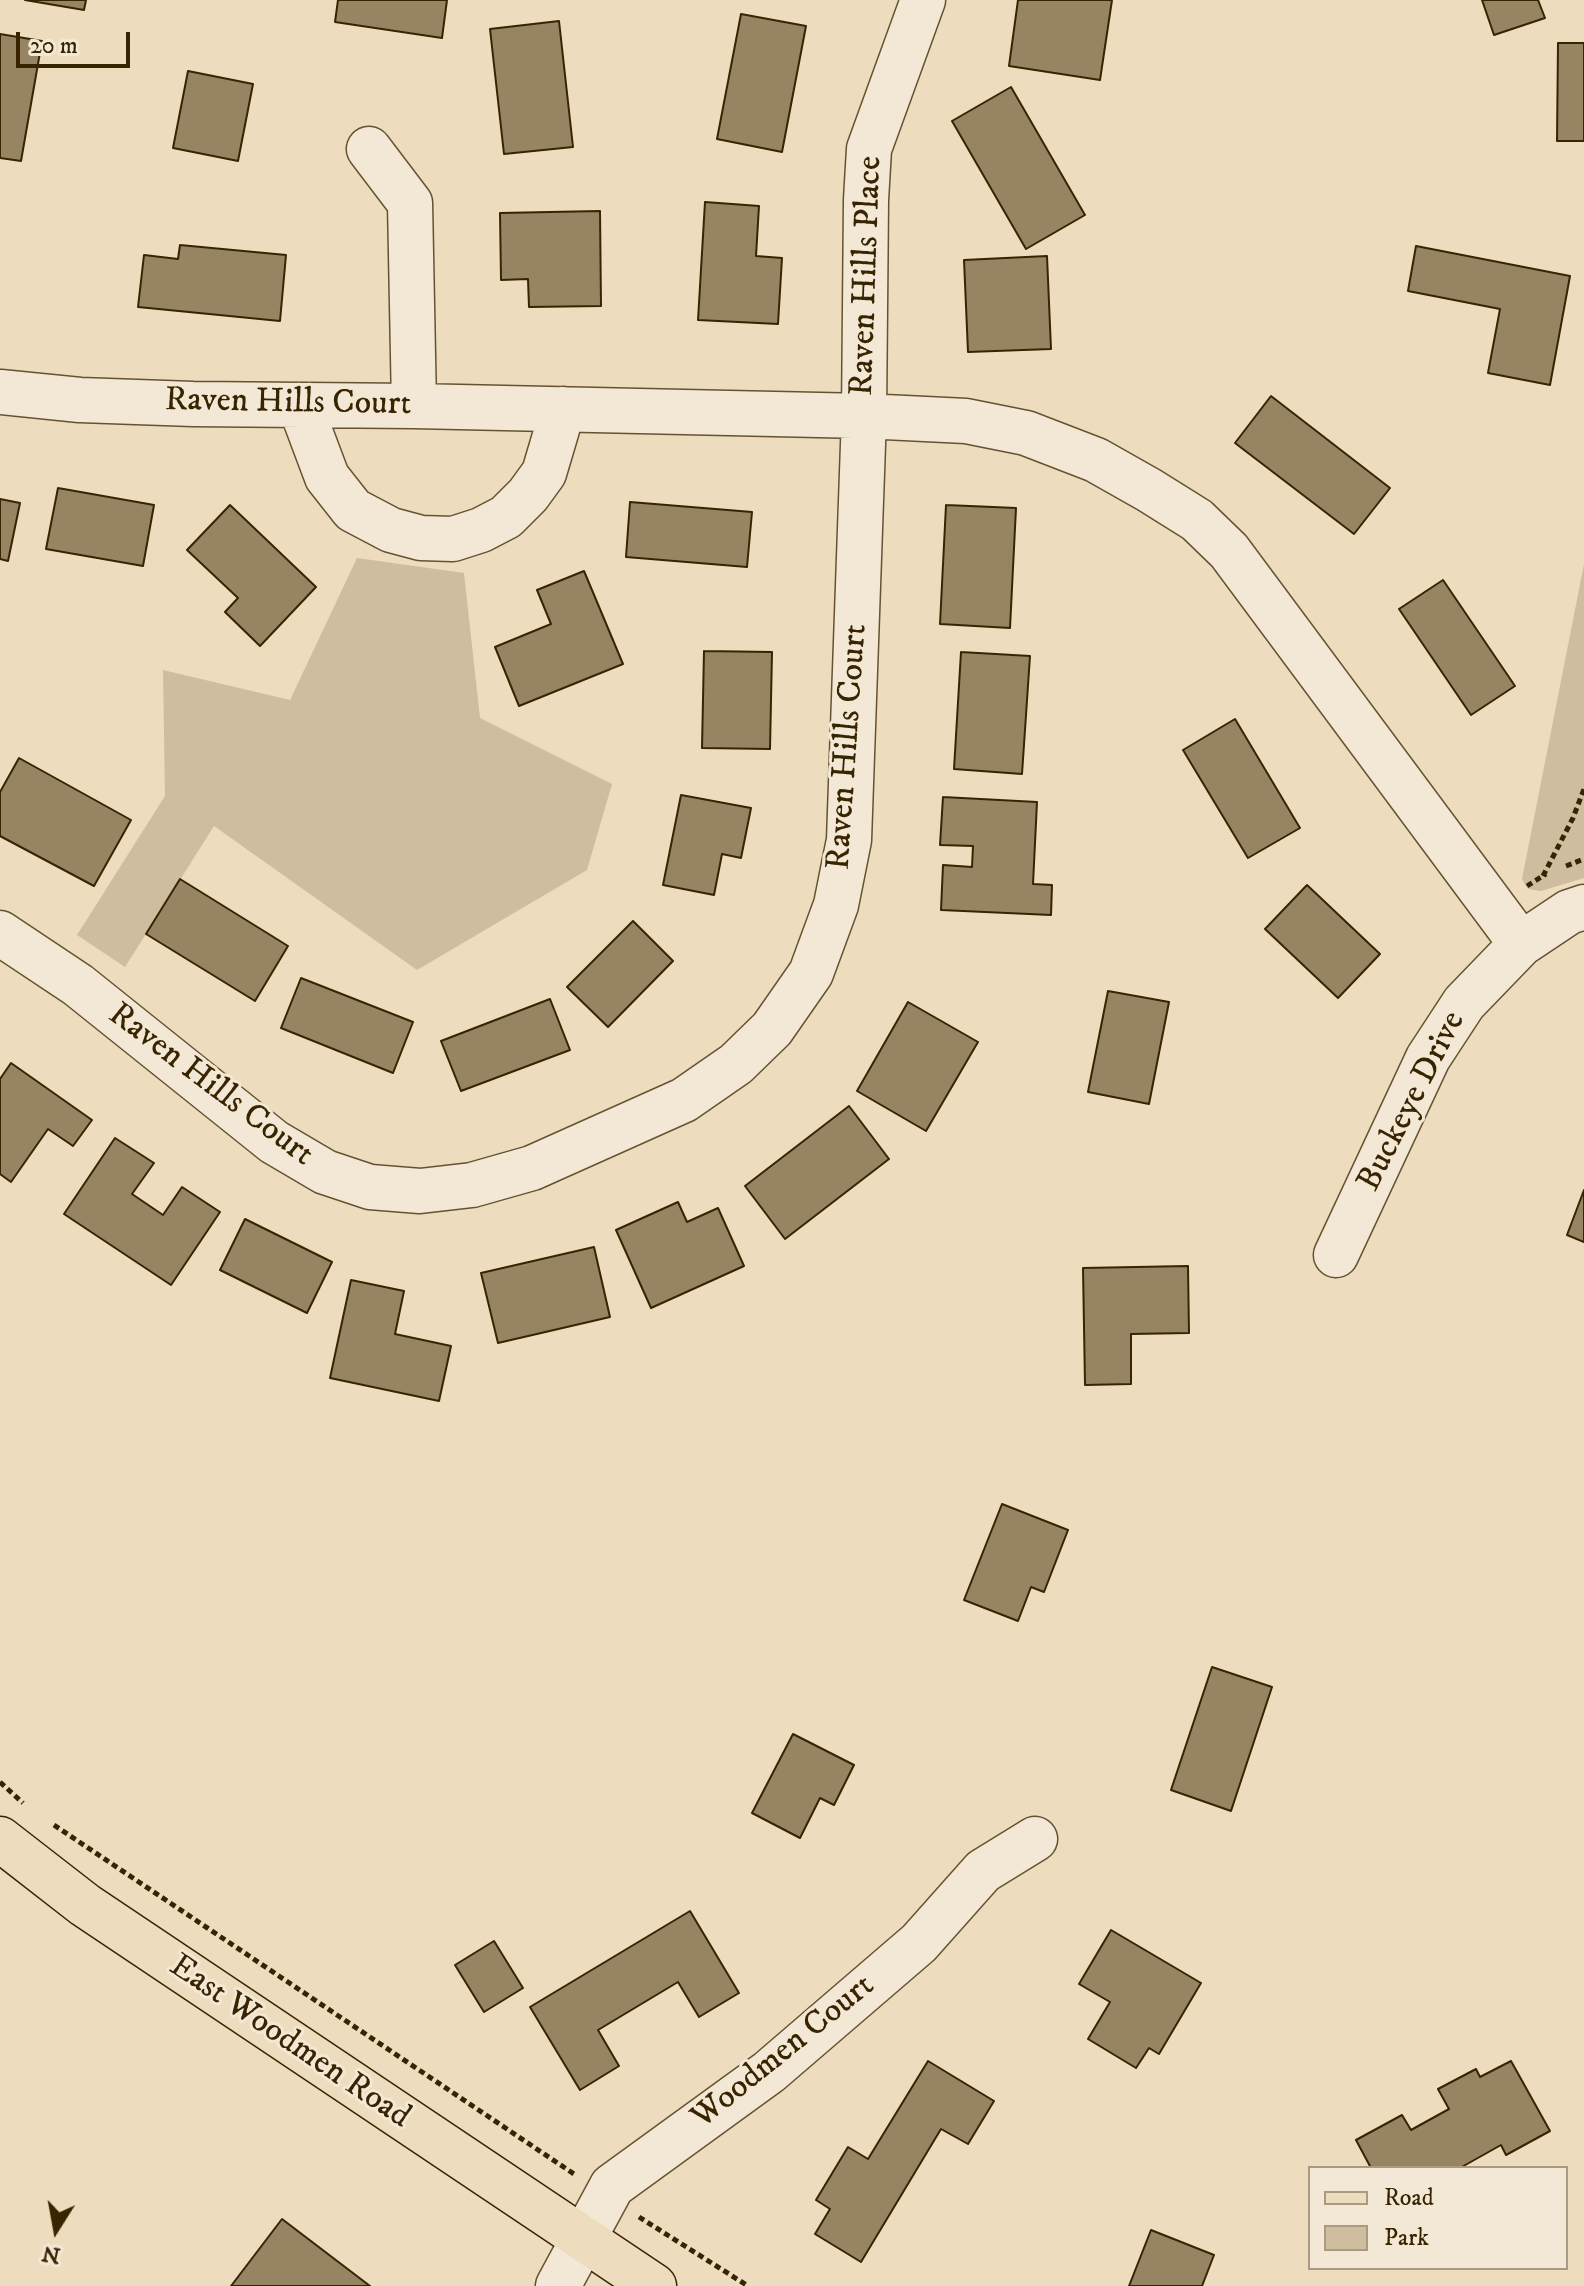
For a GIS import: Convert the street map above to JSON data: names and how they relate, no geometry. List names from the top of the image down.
{
  "streets": {
    "main road": ["East Woodmen Road"],
    "street": [
      "Raven Hills Place",
      "Raven Hills Court",
      "Buckeye Drive",
      "Woodmen Court"
    ]
  },
  "crossings": [
    ["Raven Hills Place", "Raven Hills Court"],
    ["Raven Hills Court", "Buckeye Drive"],
    ["East Woodmen Road", "Woodmen Court"]
  ],
  "legend": ["Road", "Park"],
  "scale_bar": "20 m",
  "north": "bottom"
}
